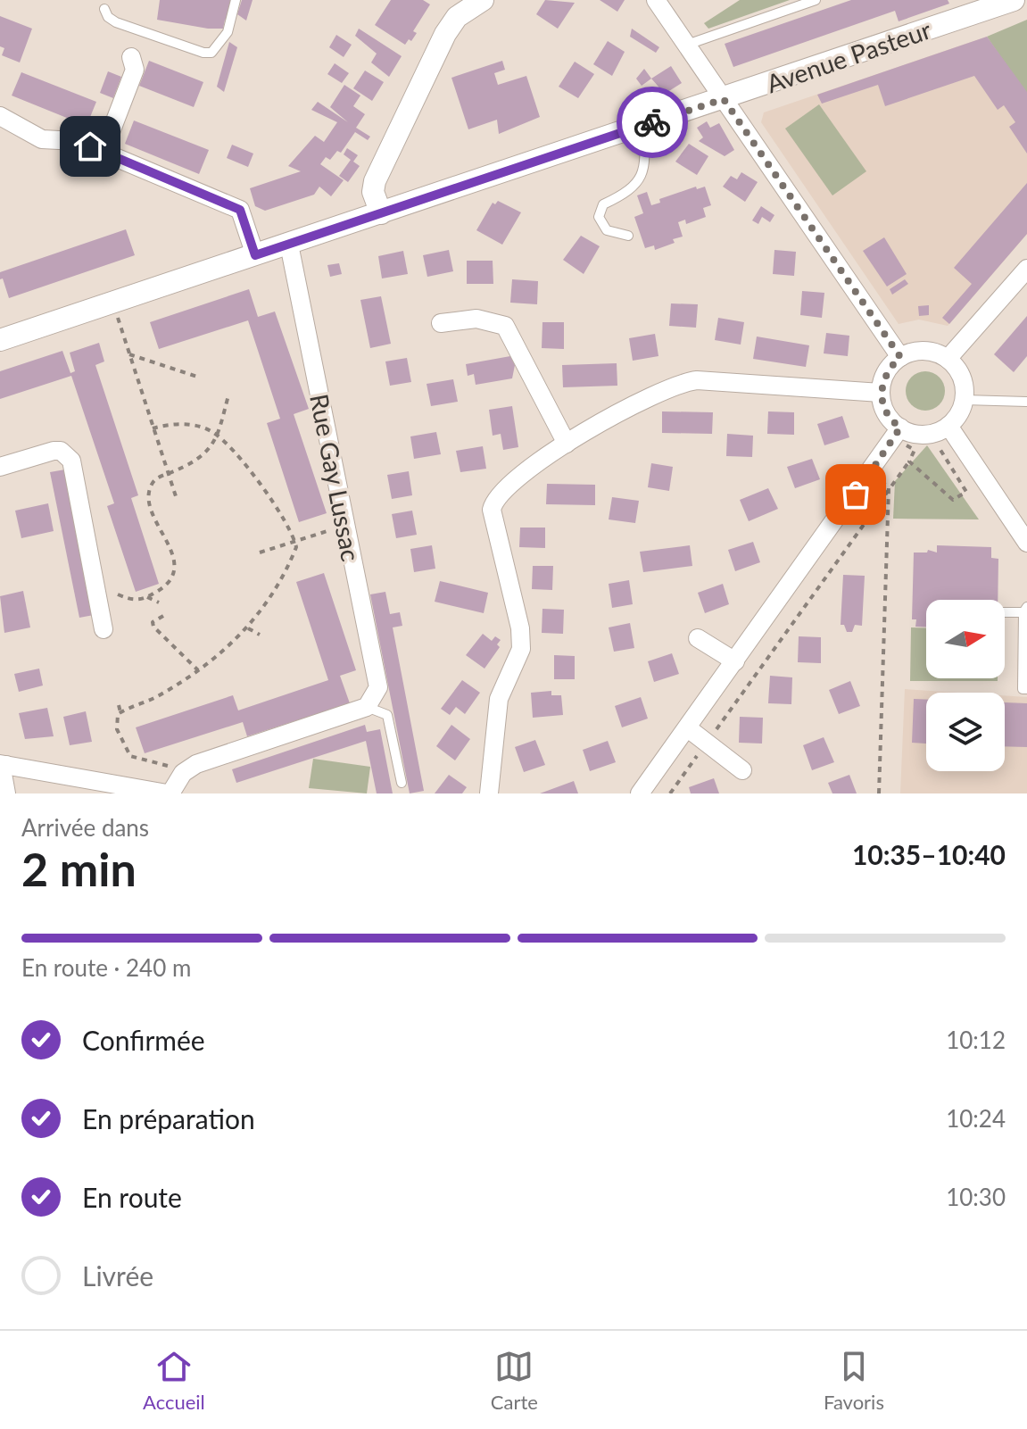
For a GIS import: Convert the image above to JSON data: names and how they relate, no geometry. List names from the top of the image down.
{
  "streets": {
    "street": ["Avenue Pasteur", "Rue Gay Lussac"]
  },
  "crossings": [
    ["Avenue Pasteur", "Rue Gay Lussac"]
  ],
  "north": "right",
  "page": {
    "heading": ["2 min", "Arrivée dans", "10:35–10:40"],
    "bar": "En route · 240 m",
    "list": [
      ["Confirmée", "10:12"],
      ["En préparation", "10:24"],
      ["En route", "10:30"],
      "Livrée"
    ],
    "tabs": ["Accueil", "Carte", "Favoris"]
  }
}
